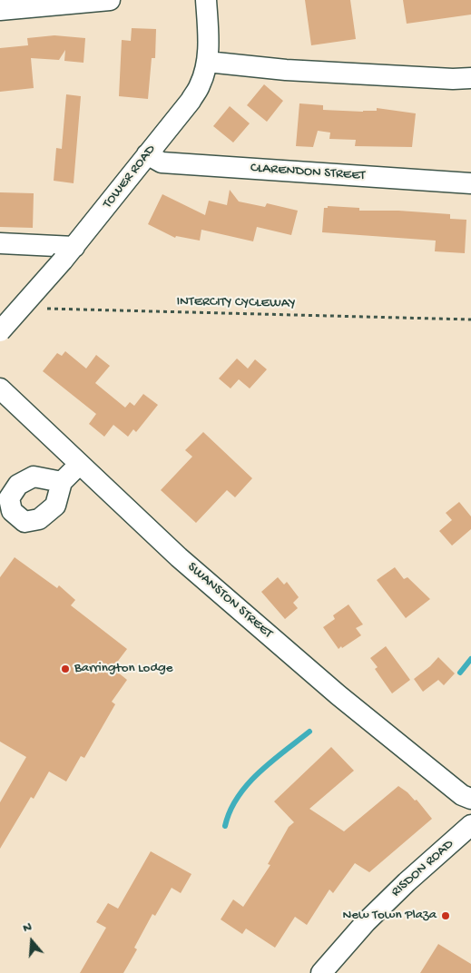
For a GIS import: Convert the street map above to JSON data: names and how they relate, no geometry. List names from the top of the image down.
{
  "streets": {
    "street": [
      "CLARENDON STREET",
      "TOWER ROAD",
      "SWANSTON STREET",
      "RISDON ROAD"
    ],
    "path": ["INTERCITY CYCLEWAY"]
  },
  "crossings": [
    ["CLARENDON STREET", "TOWER ROAD"]
  ],
  "places": ["Barrington Lodge", "New Town Plaza"],
  "north": "top"
}
